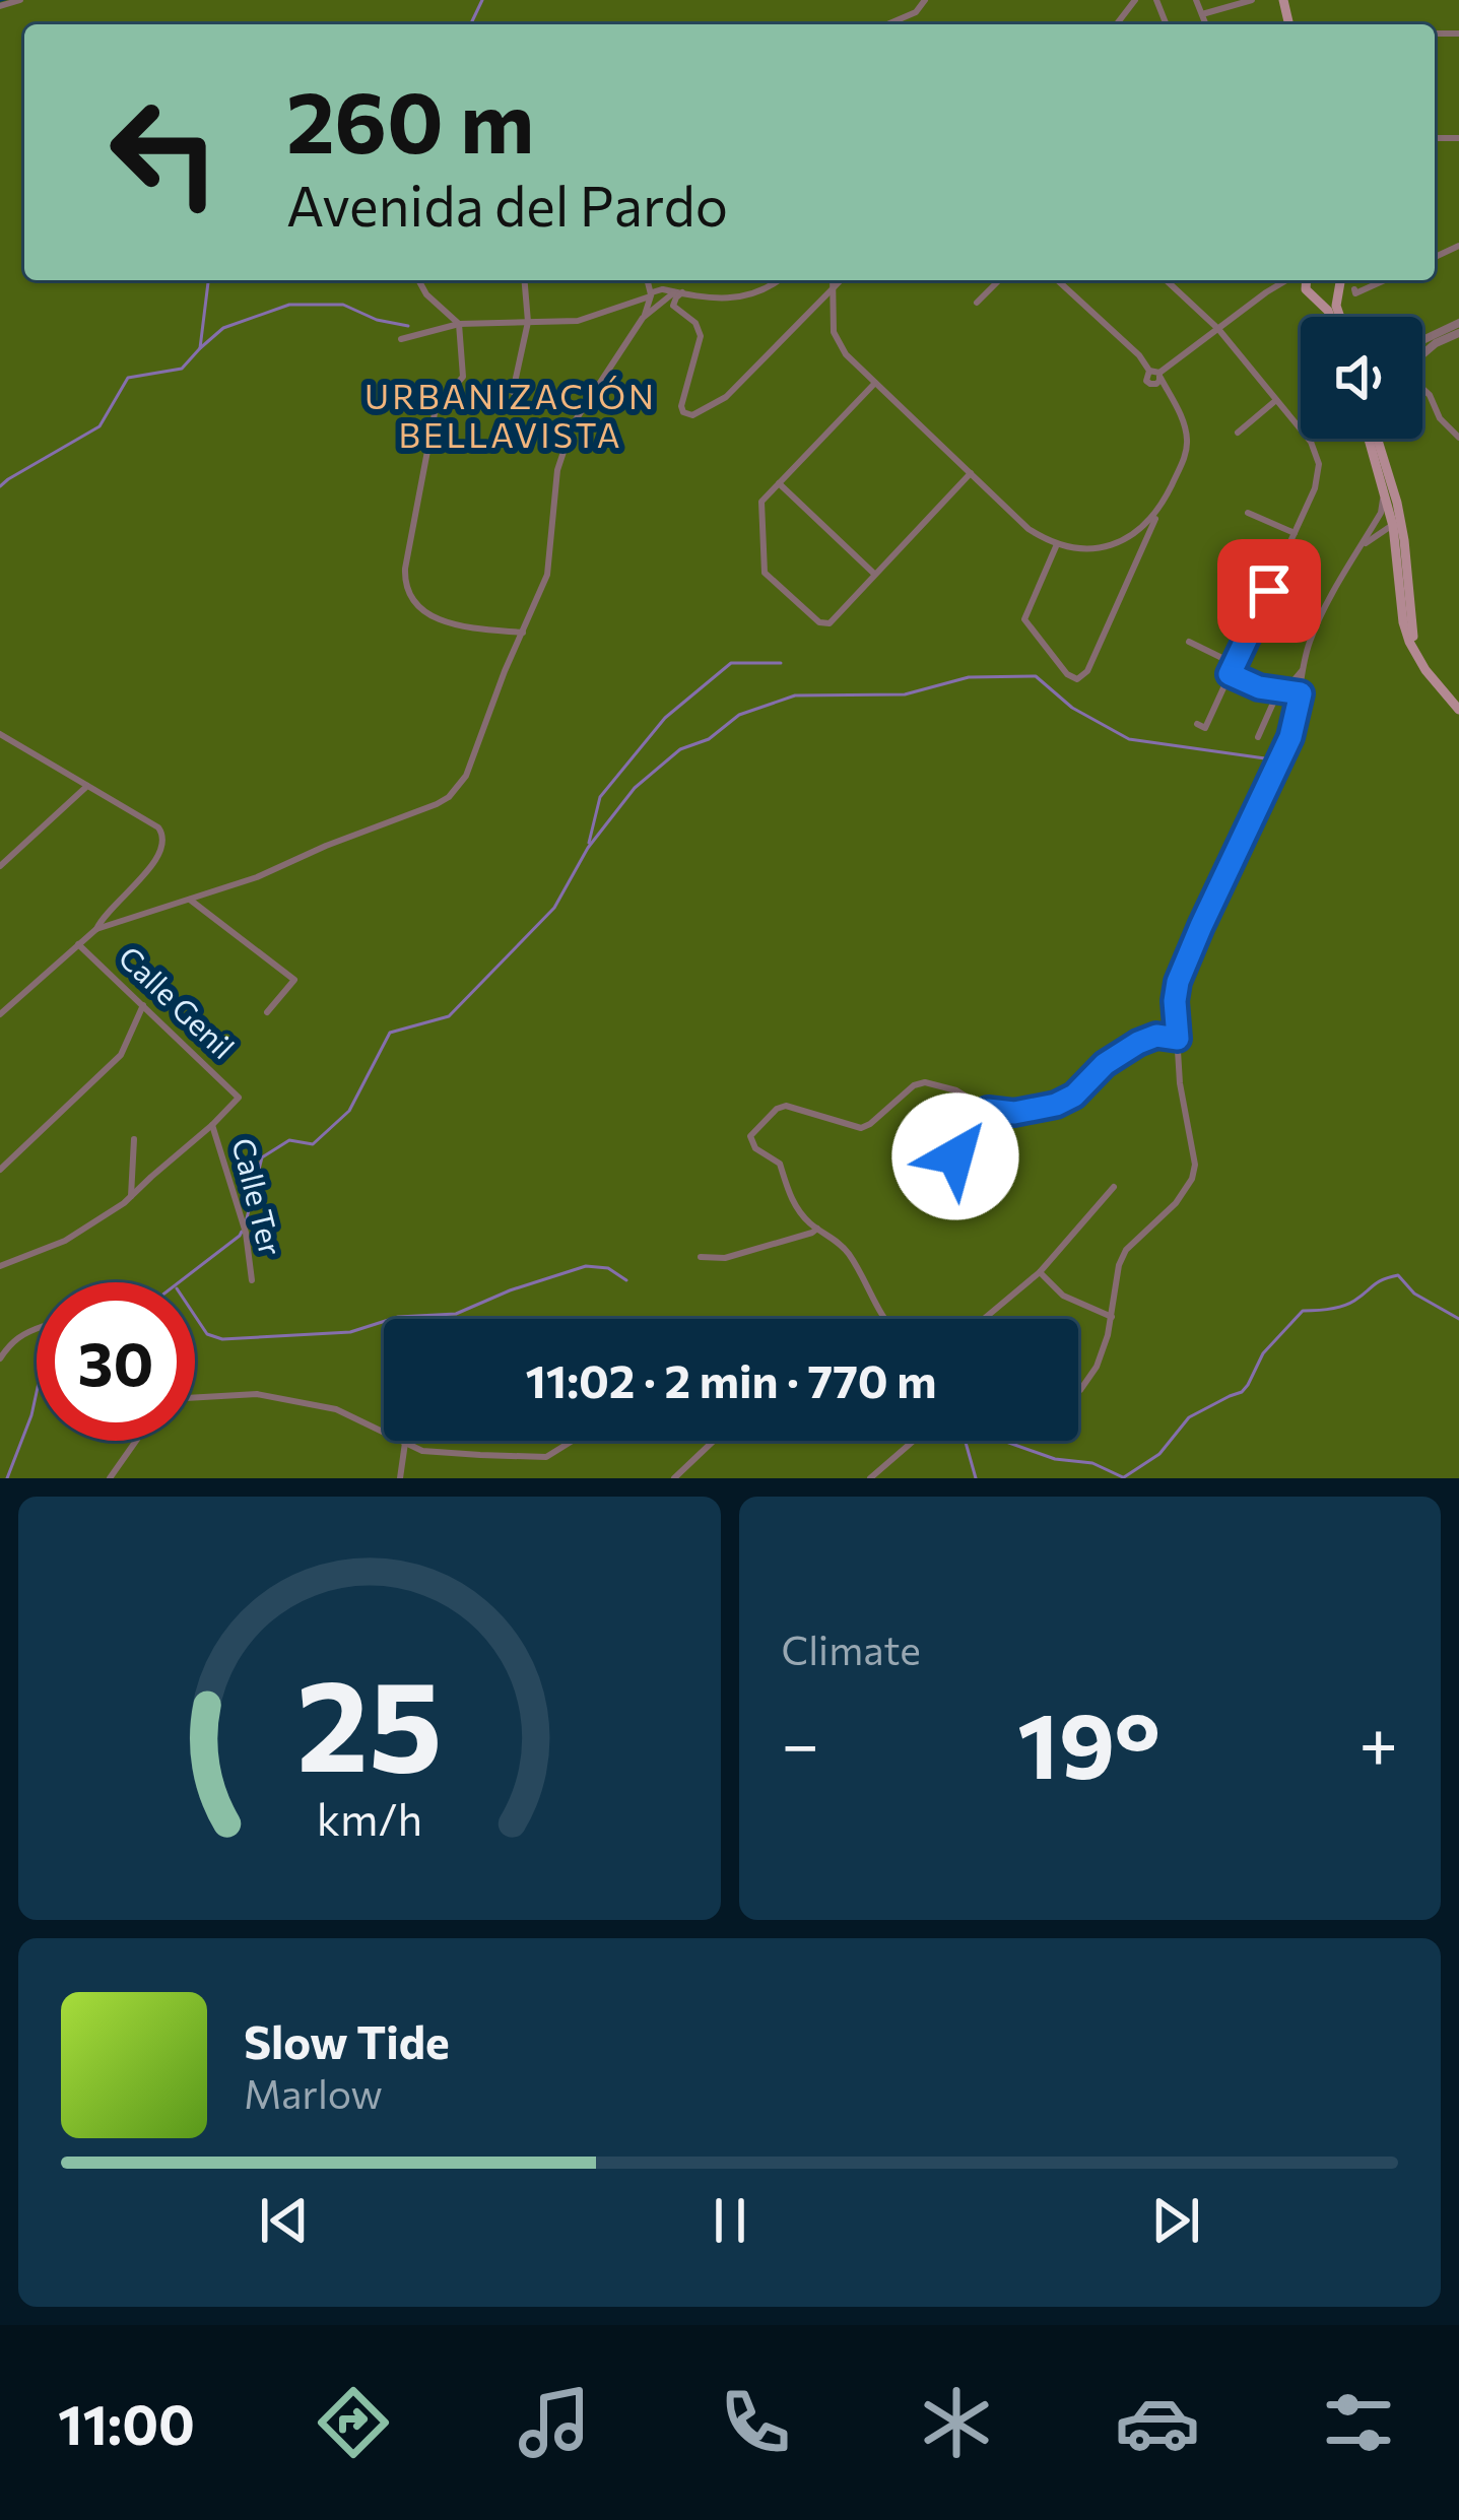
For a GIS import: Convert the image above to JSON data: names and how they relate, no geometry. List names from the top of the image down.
{
  "streets": {
    "street": ["Calle Genil", "Calle Ter"]
  },
  "crossings": [
    ["Calle Genil", "Calle Ter"]
  ],
  "districts": ["URBANIZACIÓN BELLAVISTA"],
  "page": {
    "turn": ["260 m", "Avenida del Pardo"],
    "limit": "30",
    "trip": "11:02 · 2 min · 770 m",
    "tile": "Climate",
    "heat": ["−", "19°", "+"],
    "song": ["Slow Tide", "Marlow"],
    "tabs": "11:00",
    "gauge": ["25", "km/h"]
  }
}
